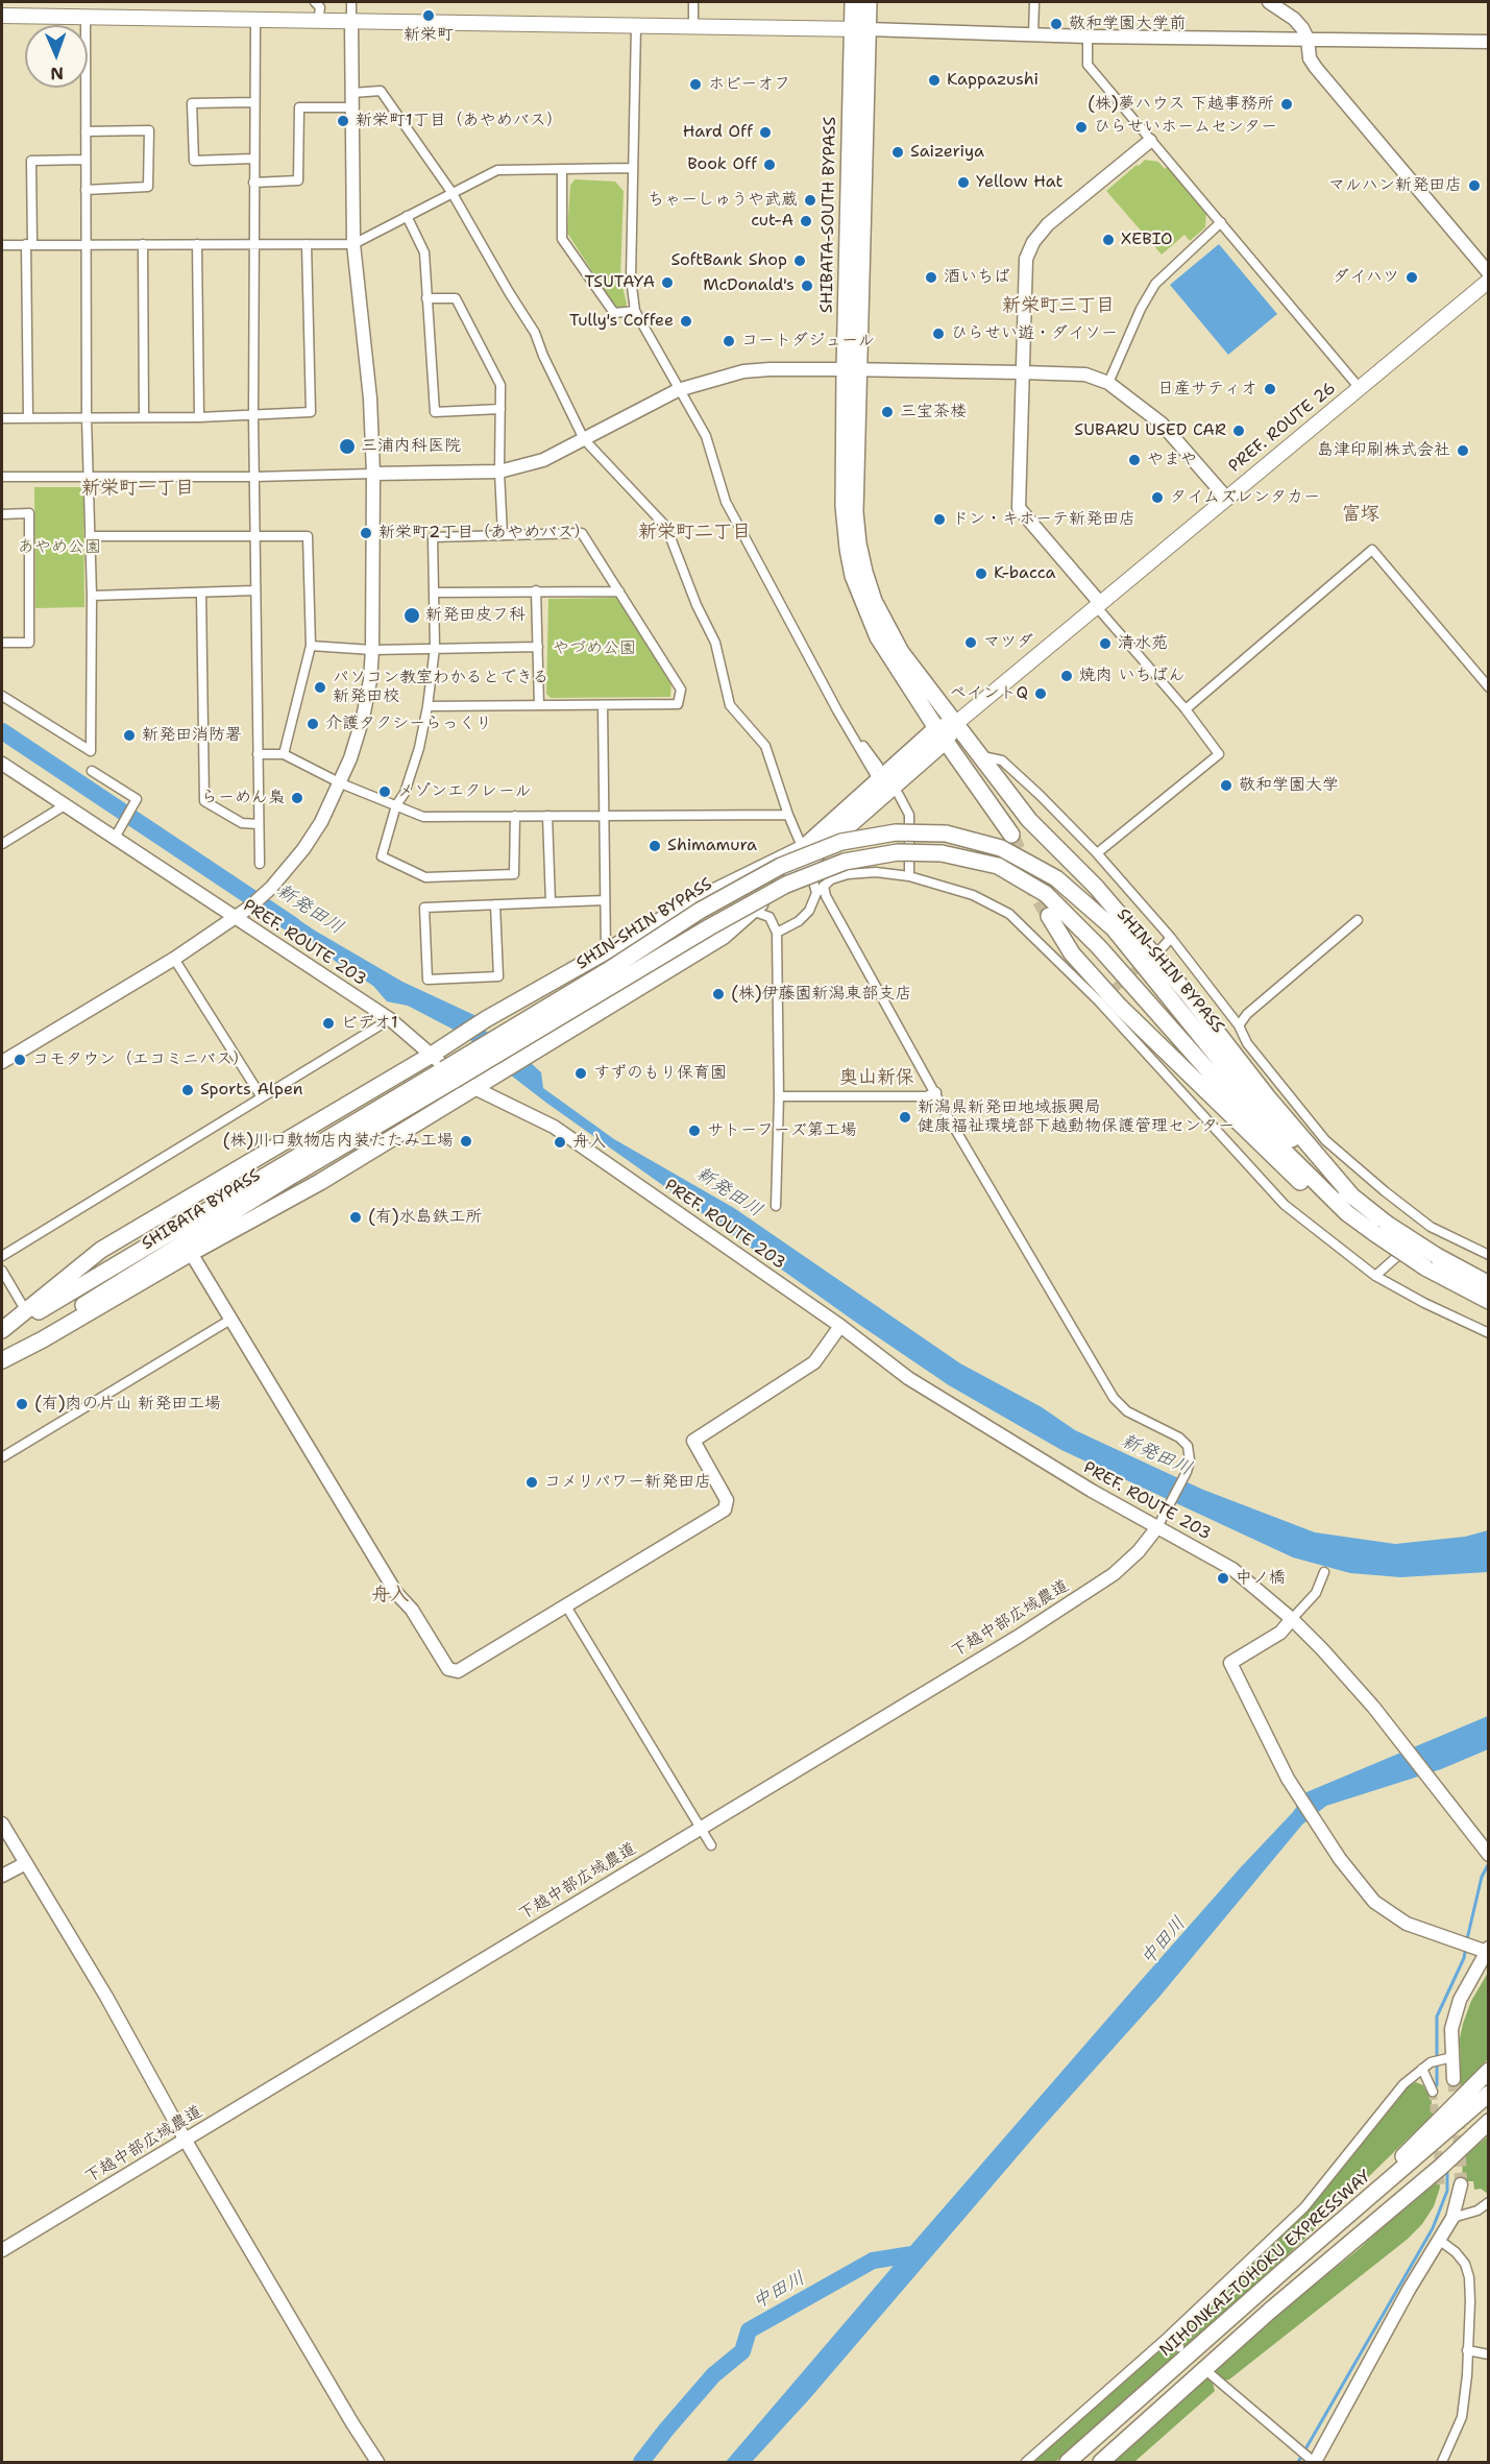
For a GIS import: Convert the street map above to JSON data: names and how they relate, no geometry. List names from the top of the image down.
{
  "streets": {
    "highway": [
      "SHIBATA-SOUTH BYPASS",
      "SHIN-SHIN BYPASS",
      "SHIBATA BYPASS",
      "NIHONKAI-TOHOKU EXPRESSWAY"
    ],
    "main road": ["PREF. ROUTE 26"],
    "street": ["PREF. ROUTE 203", "下越中部広域農道"]
  },
  "crossings": [
    ["SHIBATA-SOUTH BYPASS", "PREF. ROUTE 26"],
    ["SHIBATA-SOUTH BYPASS", "SHIN-SHIN BYPASS"],
    ["SHIN-SHIN BYPASS", "SHIBATA BYPASS"],
    ["PREF. ROUTE 203", "下越中部広域農道"]
  ],
  "districts": [
    "新栄町三丁目",
    "新栄町一丁目",
    "富塚",
    "新栄町二丁目",
    "奥山新保",
    "舟入"
  ],
  "water": ["新発田川", "中田川"],
  "parks": ["あやめ公園", "やづめ公園"],
  "places": [
    "新栄町",
    "敬和学園大学前",
    "Kappazushi",
    "ホビーオフ",
    "(株)夢ハウス 下越事務所",
    "新栄町1丁目（あやめバス）",
    "ひらせいホームセンター",
    "Hard Off",
    "Saizeriya",
    "Book Off",
    "Yellow Hat",
    "マルハン新発田店",
    "ちゃーしゅうや武蔵",
    "cut-A",
    "XEBIO",
    "SoftBank Shop",
    "酒いちば",
    "ダイハツ",
    "TSUTAYA",
    "McDonald's",
    "Tully's Coffee",
    "ひらせい遊・ダイソー",
    "コートダジュール",
    "日産サティオ",
    "三宝茶楼",
    "SUBARU USED CAR",
    "三浦内科医院",
    "島津印刷株式会社",
    "やまや",
    "タイムズレンタカー",
    "ドン・キホーテ新発田店",
    "新栄町2丁目（あやめバス）",
    "K-bacca",
    "新発田皮フ科",
    "マツダ",
    "清水苑",
    "焼肉 いちばん",
    "パソコン教室わかるとできる 新発田校",
    "ペイントQ",
    "介護タクシーらっくり",
    "新発田消防署",
    "敬和学園大学",
    "メゾンエクレール",
    "らーめん梟",
    "Shimamura",
    "(株)伊藤園新潟東部支店",
    "ビデオ1",
    "コモタウン（エコミニバス）",
    "すずのもり保育園",
    "Sports Alpen",
    "新潟県新発田地域振興局 健康福祉環境部下越動物保護管理センター",
    "サトーフーズ第工場",
    "(株)川口敷物店内装たたみ工場",
    "舟入",
    "(有)水島鉄工所",
    "(有)肉の片山 新発田工場",
    "コメリパワー新発田店",
    "中ノ橋"
  ],
  "north": "bottom"
}
